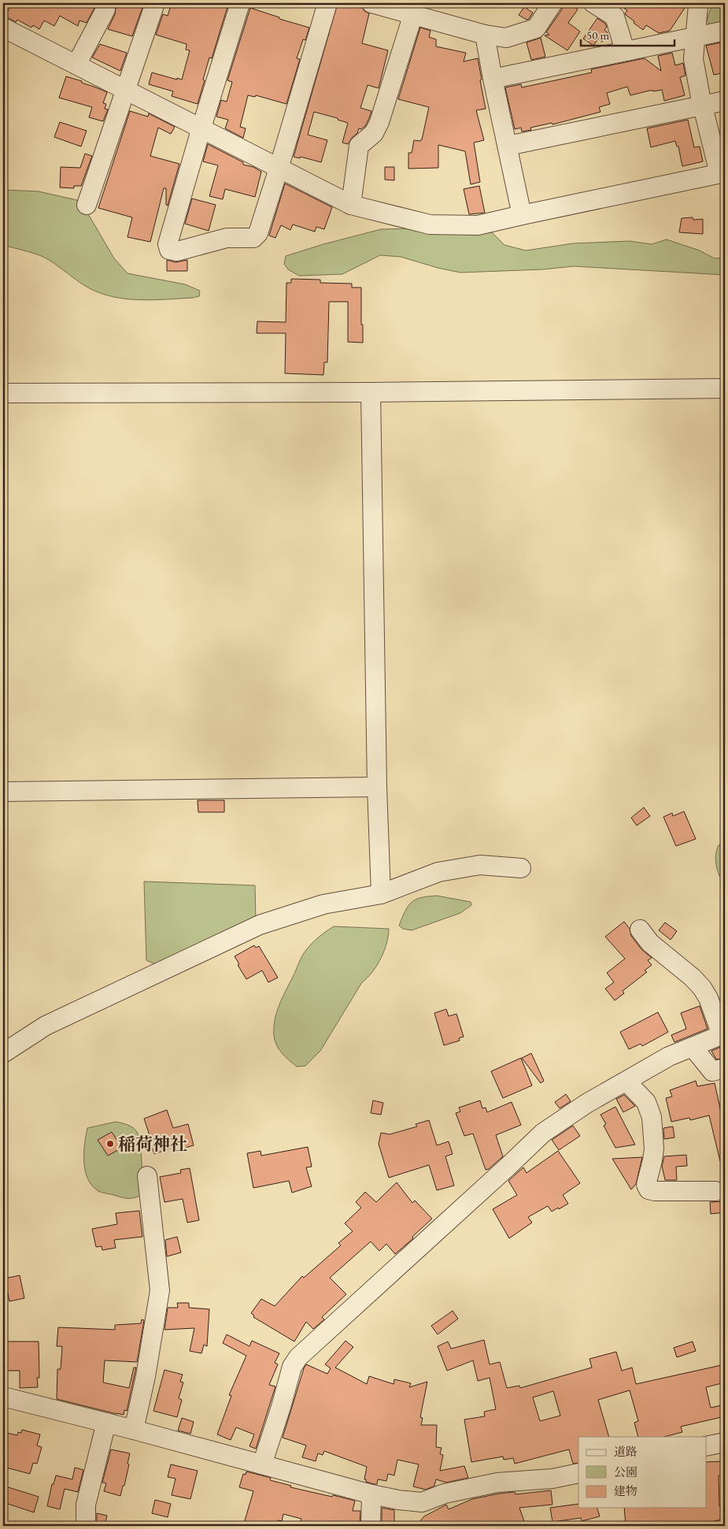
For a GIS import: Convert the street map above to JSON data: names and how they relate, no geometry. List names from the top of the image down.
{
  "places": ["稲荷神社"],
  "legend": ["道路", "公園", "建物"],
  "scale_bar": "50 m"
}
